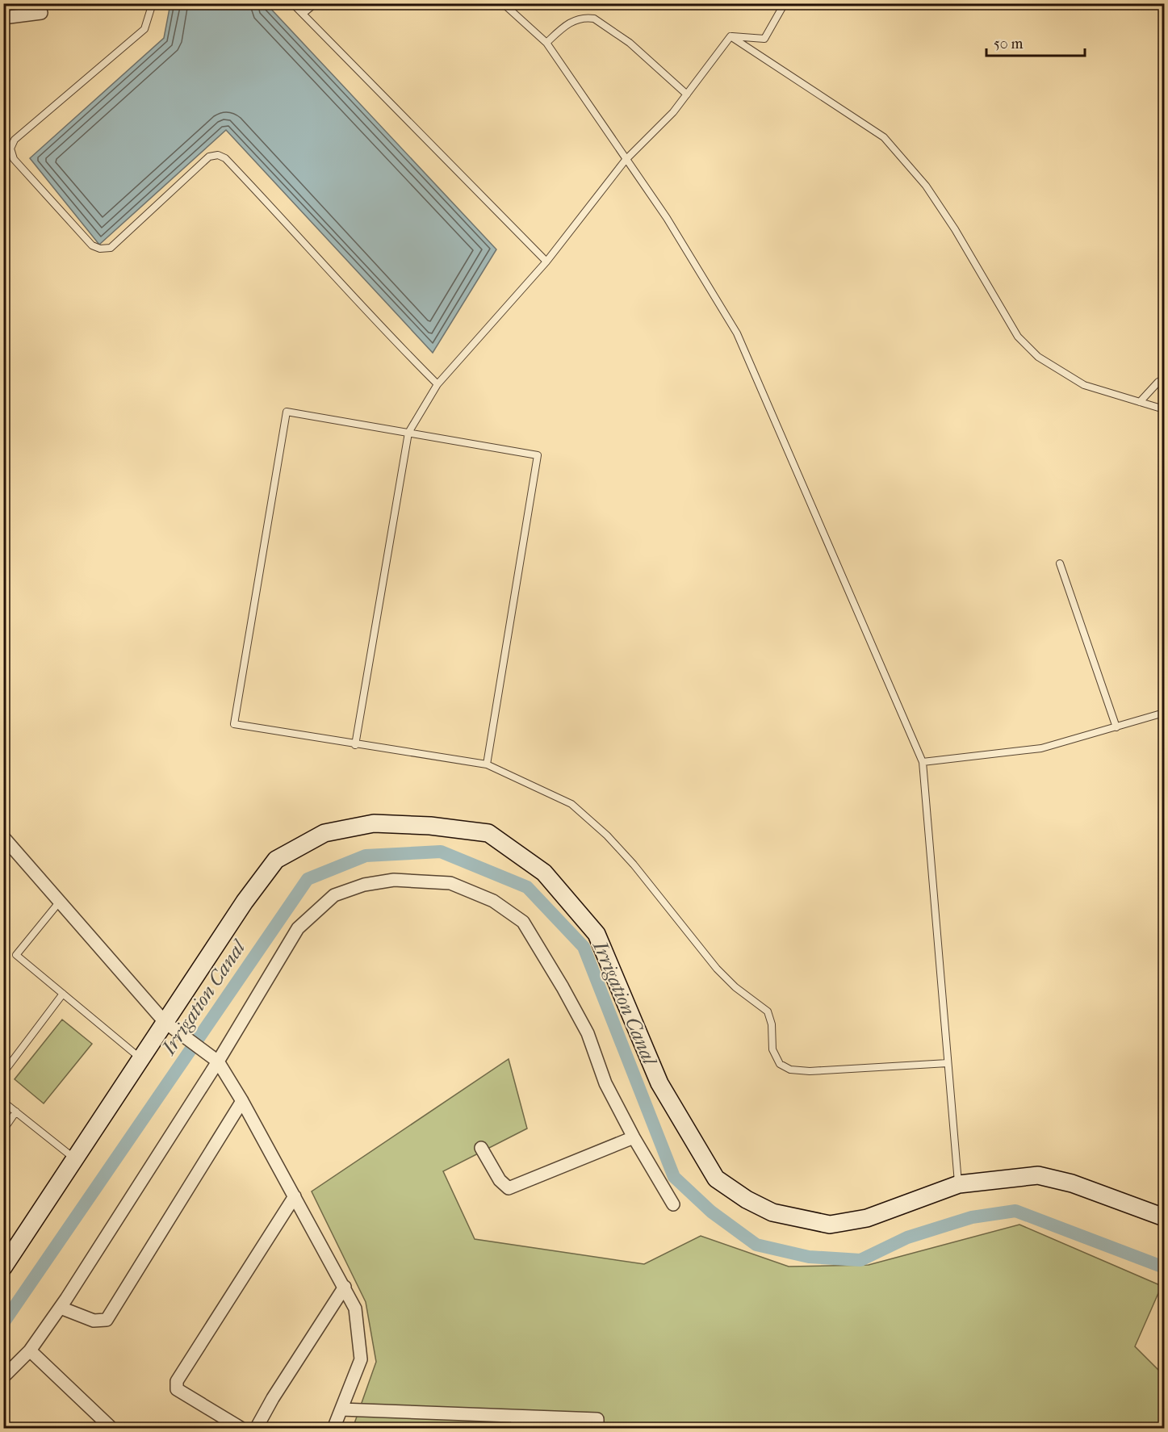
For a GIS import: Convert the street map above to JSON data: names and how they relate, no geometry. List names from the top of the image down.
{
  "water": ["Irrigation Canal"],
  "scale_bar": "50 m"
}
